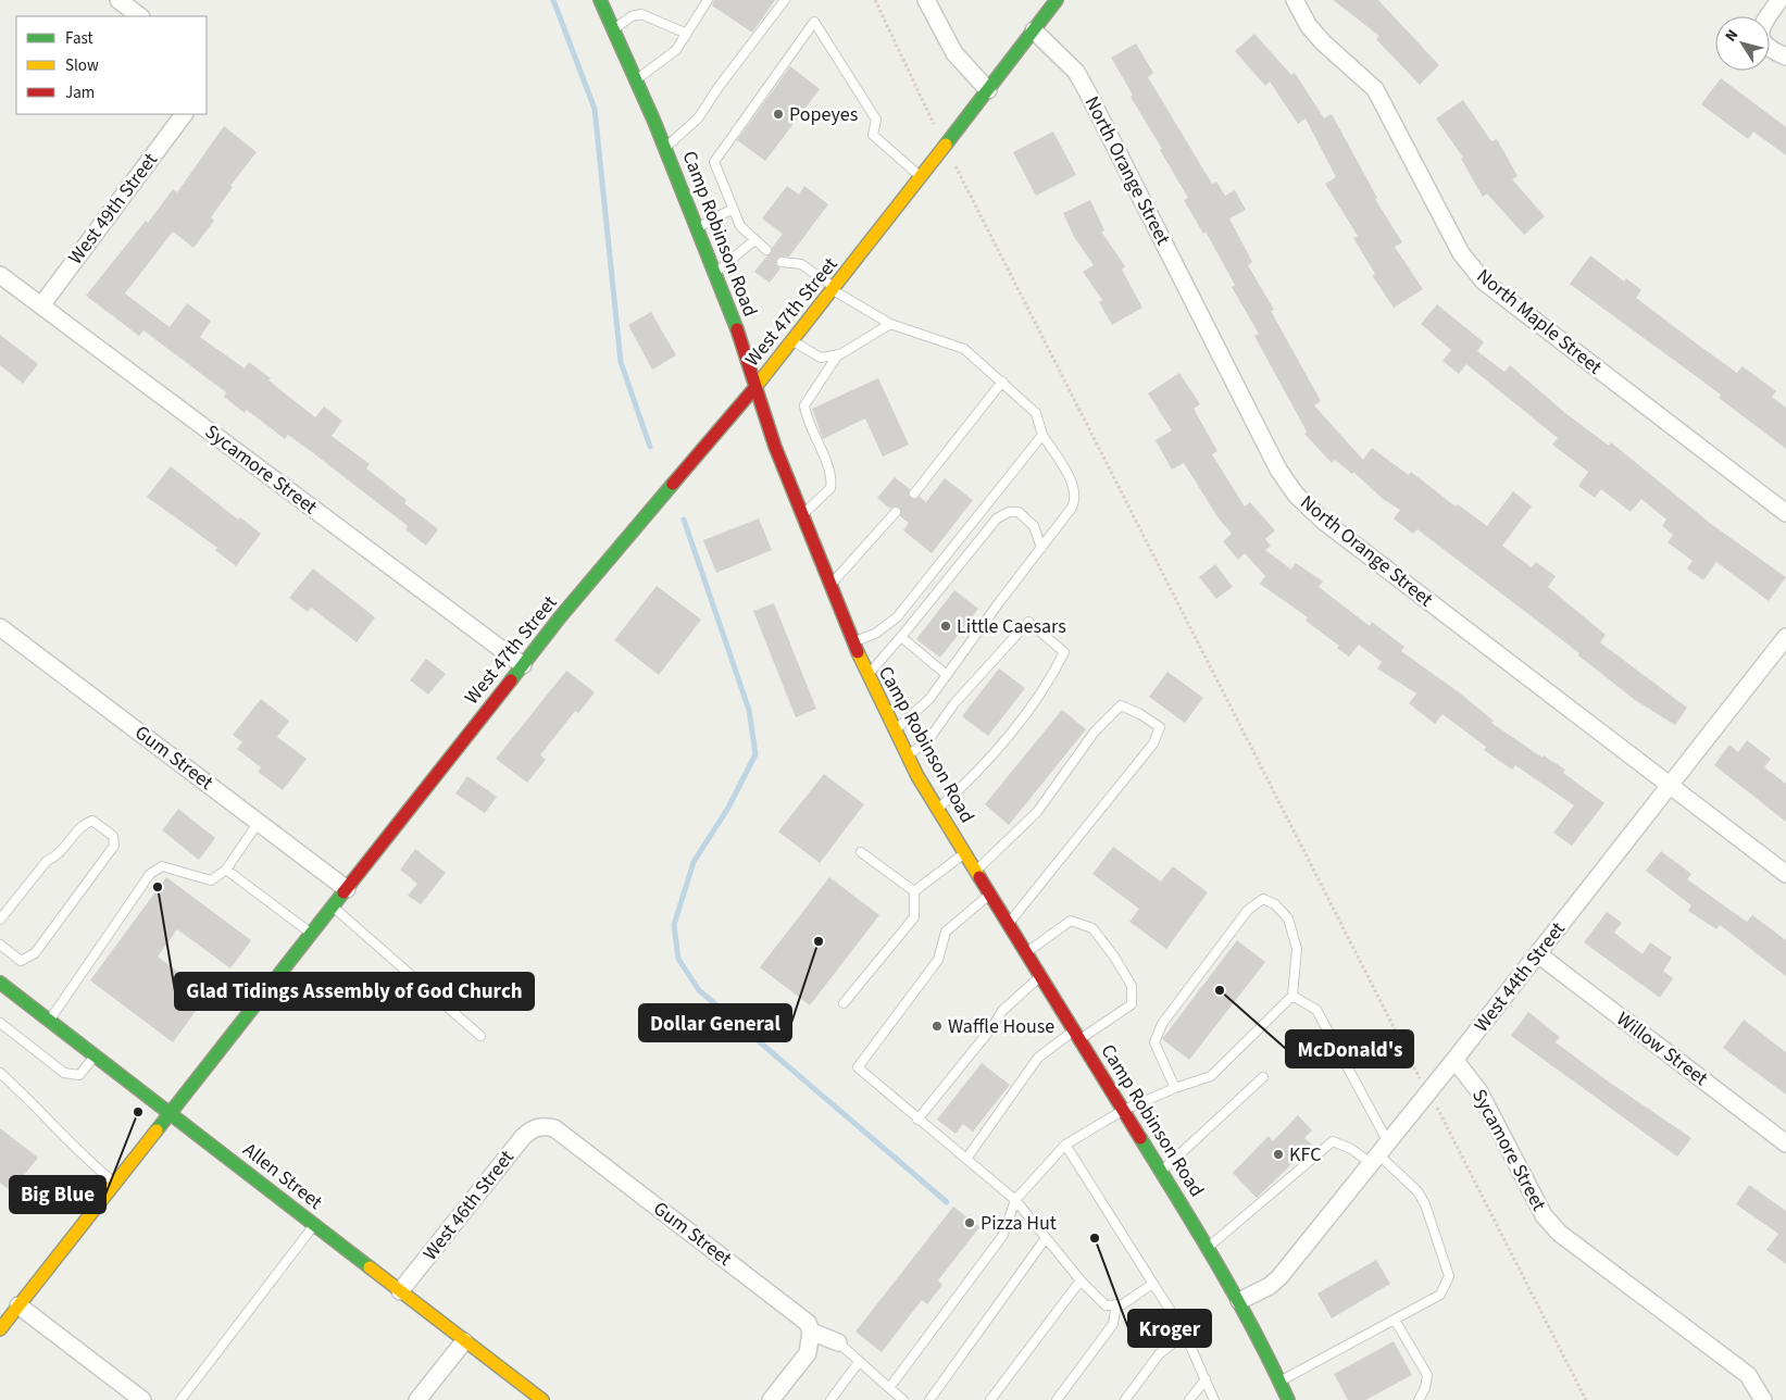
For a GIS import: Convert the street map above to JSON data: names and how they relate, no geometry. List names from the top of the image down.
{
  "streets": {
    "main road": ["Camp Robinson Road", "West 47th Street", "Allen Street"],
    "street": [
      "North Orange Street",
      "West 49th Street",
      "North Maple Street",
      "Sycamore Street",
      "Gum Street",
      "West 44th Street",
      "Willow Street",
      "West 46th Street"
    ]
  },
  "crossings": [
    ["North Orange Street", "West 47th Street"],
    ["North Orange Street", "West 44th Street"],
    ["West 49th Street", "Sycamore Street"],
    ["Camp Robinson Road", "West 47th Street"],
    ["Camp Robinson Road", "West 44th Street"],
    ["West 47th Street", "Sycamore Street"],
    ["West 47th Street", "Gum Street"],
    ["West 47th Street", "Allen Street"],
    ["Sycamore Street", "West 44th Street"],
    ["Gum Street", "West 46th Street"],
    ["West 44th Street", "Willow Street"],
    ["Allen Street", "West 46th Street"]
  ],
  "places": [
    "Popeyes",
    "Little Caesars",
    "Glad Tidings Assembly of God Church",
    "Dollar General",
    "McDonald's",
    "Waffle House",
    "Big Blue",
    "KFC",
    "Pizza Hut",
    "Kroger"
  ],
  "legend": ["Fast", "Slow", "Jam"],
  "north": "top left"
}
